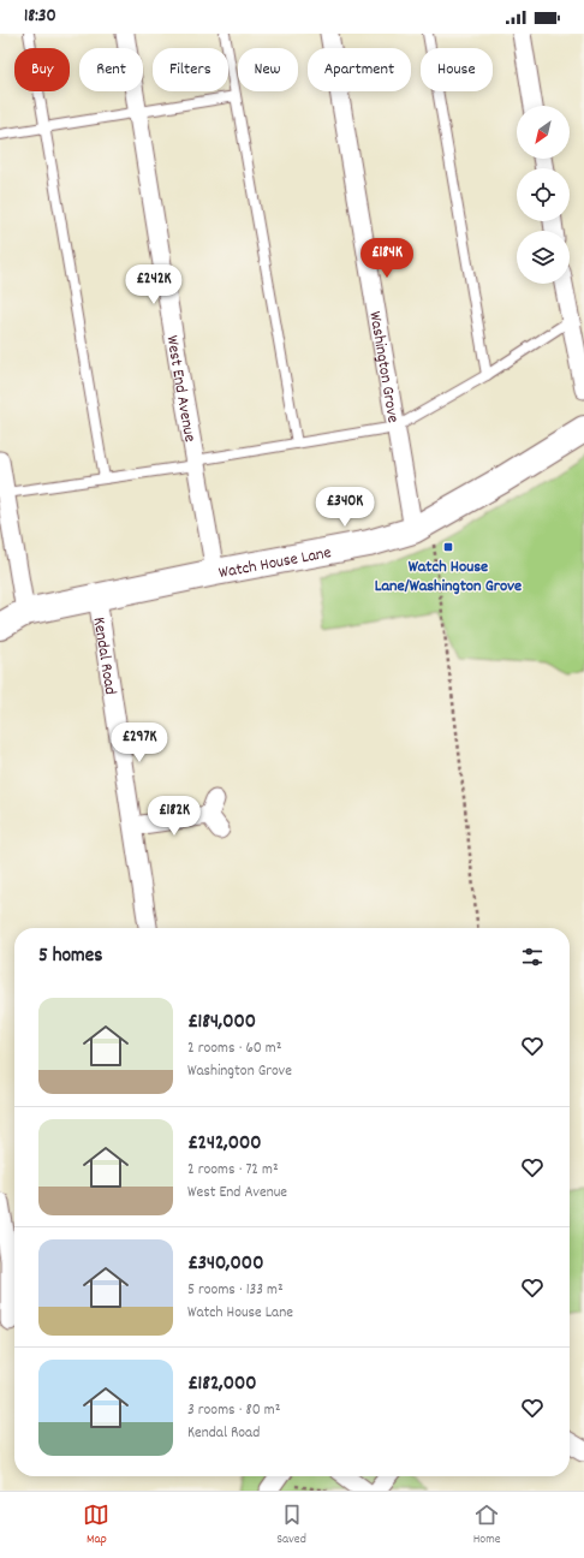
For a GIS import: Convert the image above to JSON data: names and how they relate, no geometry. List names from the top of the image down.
{
  "streets": {
    "street": [
      "Washington Grove",
      "West End Avenue",
      "Watch House Lane",
      "Kendal Road"
    ]
  },
  "crossings": [
    ["Washington Grove", "Watch House Lane"],
    ["West End Avenue", "Watch House Lane"],
    ["Watch House Lane", "Kendal Road"]
  ],
  "places": {
    "transit": ["Watch House Lane/Washington Grove"]
  },
  "north": "bottom left",
  "page": {
    "status": "18:30",
    "chip": [
      "Buy",
      "Rent",
      "Filters",
      "New",
      "Apartment",
      "House"
    ],
    "price": [
      "£184K",
      "£242K",
      "£340K",
      "£297K",
      "£182K"
    ],
    "heading": "5 homes",
    "list": [
      {
        "name": "£184,000",
        "note": "2 rooms · 60 m² · Washington Grove"
      },
      {
        "name": "£242,000",
        "note": "2 rooms · 72 m² · West End Avenue"
      },
      {
        "name": "£340,000",
        "note": "5 rooms · 133 m² · Watch House Lane"
      },
      {
        "name": "£182,000",
        "note": "3 rooms · 80 m² · Kendal Road"
      }
    ],
    "tabs": ["Map", "Saved", "Home"]
  }
}
